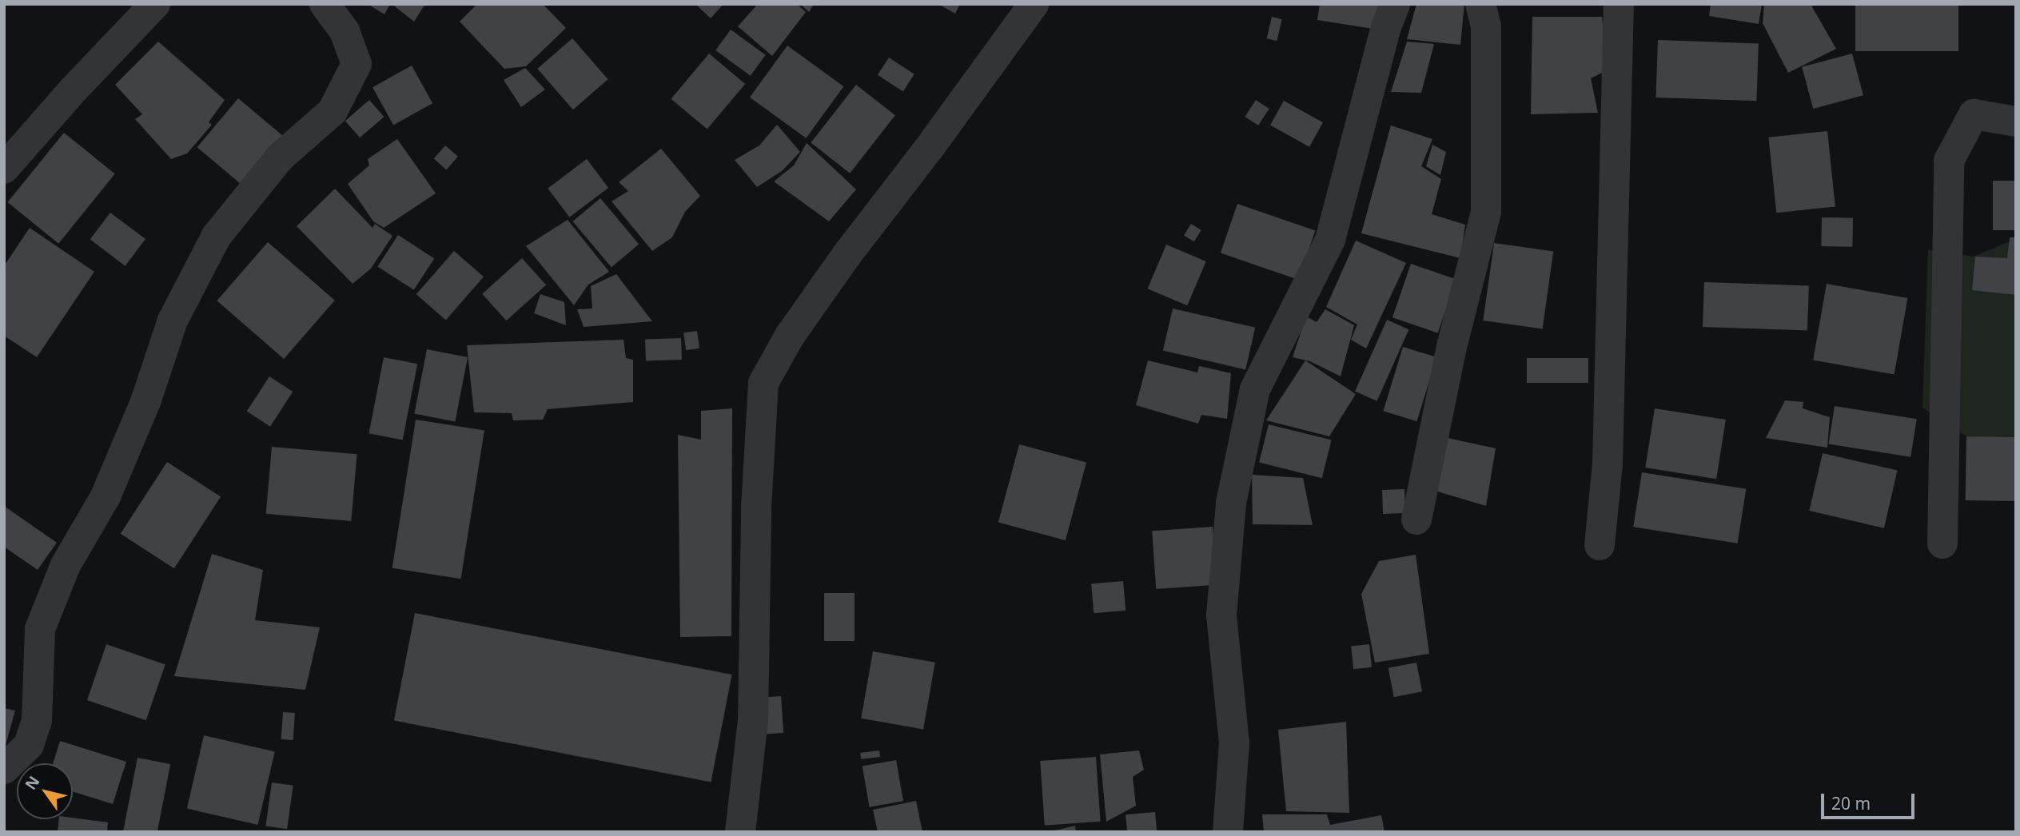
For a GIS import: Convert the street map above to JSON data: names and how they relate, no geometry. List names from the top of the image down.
{
  "scale_bar": "20 m",
  "north": "top left"
}
